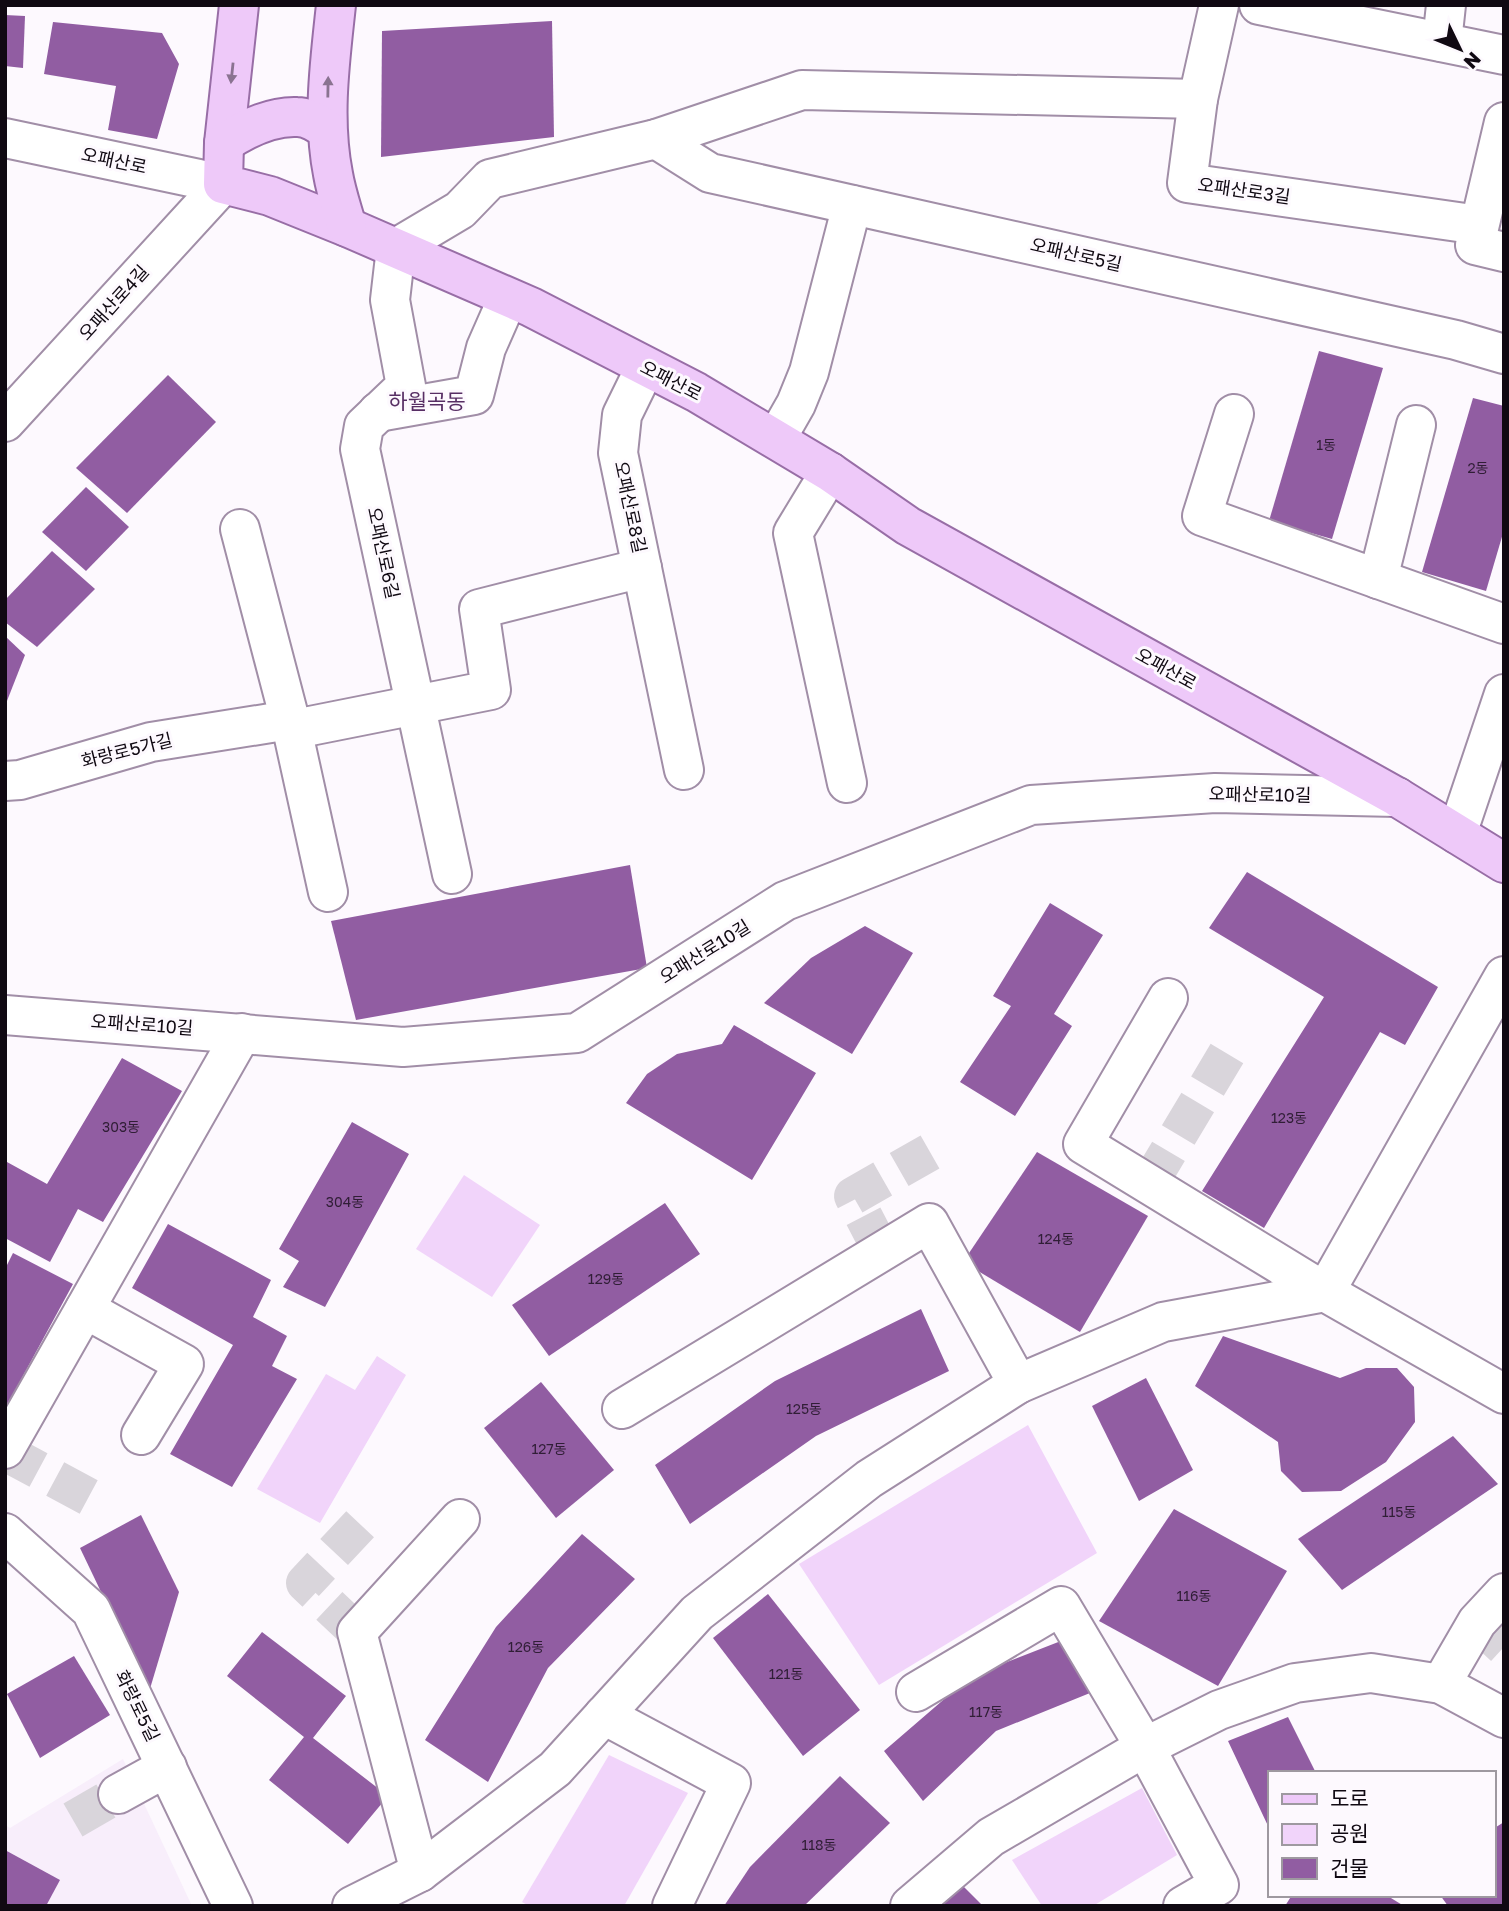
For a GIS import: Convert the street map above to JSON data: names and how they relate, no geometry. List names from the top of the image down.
{
  "streets": {
    "main road": ["오패산로"],
    "street": [
      "오패산로3길",
      "오패산로5길",
      "오패산로4길",
      "오패산로8길",
      "오패산로6길",
      "화랑로5가길",
      "오패산로10길",
      "화랑로5길"
    ]
  },
  "crossings": [
    ["오패산로", "오패산로4길"],
    ["오패산로", "오패산로8길"],
    ["오패산로", "오패산로6길"],
    ["오패산로", "오패산로10길"],
    ["오패산로8길", "화랑로5가길"],
    ["오패산로6길", "화랑로5가길"]
  ],
  "districts": ["하월곡동"],
  "house_numbers": [
    "1동",
    "2동",
    "123동",
    "303동",
    "304동",
    "124동",
    "129동",
    "125동",
    "127동",
    "115동",
    "116동",
    "126동",
    "121동",
    "117동",
    "118동"
  ],
  "legend": ["도로", "공원", "건물"],
  "north": "bottom right"
}
